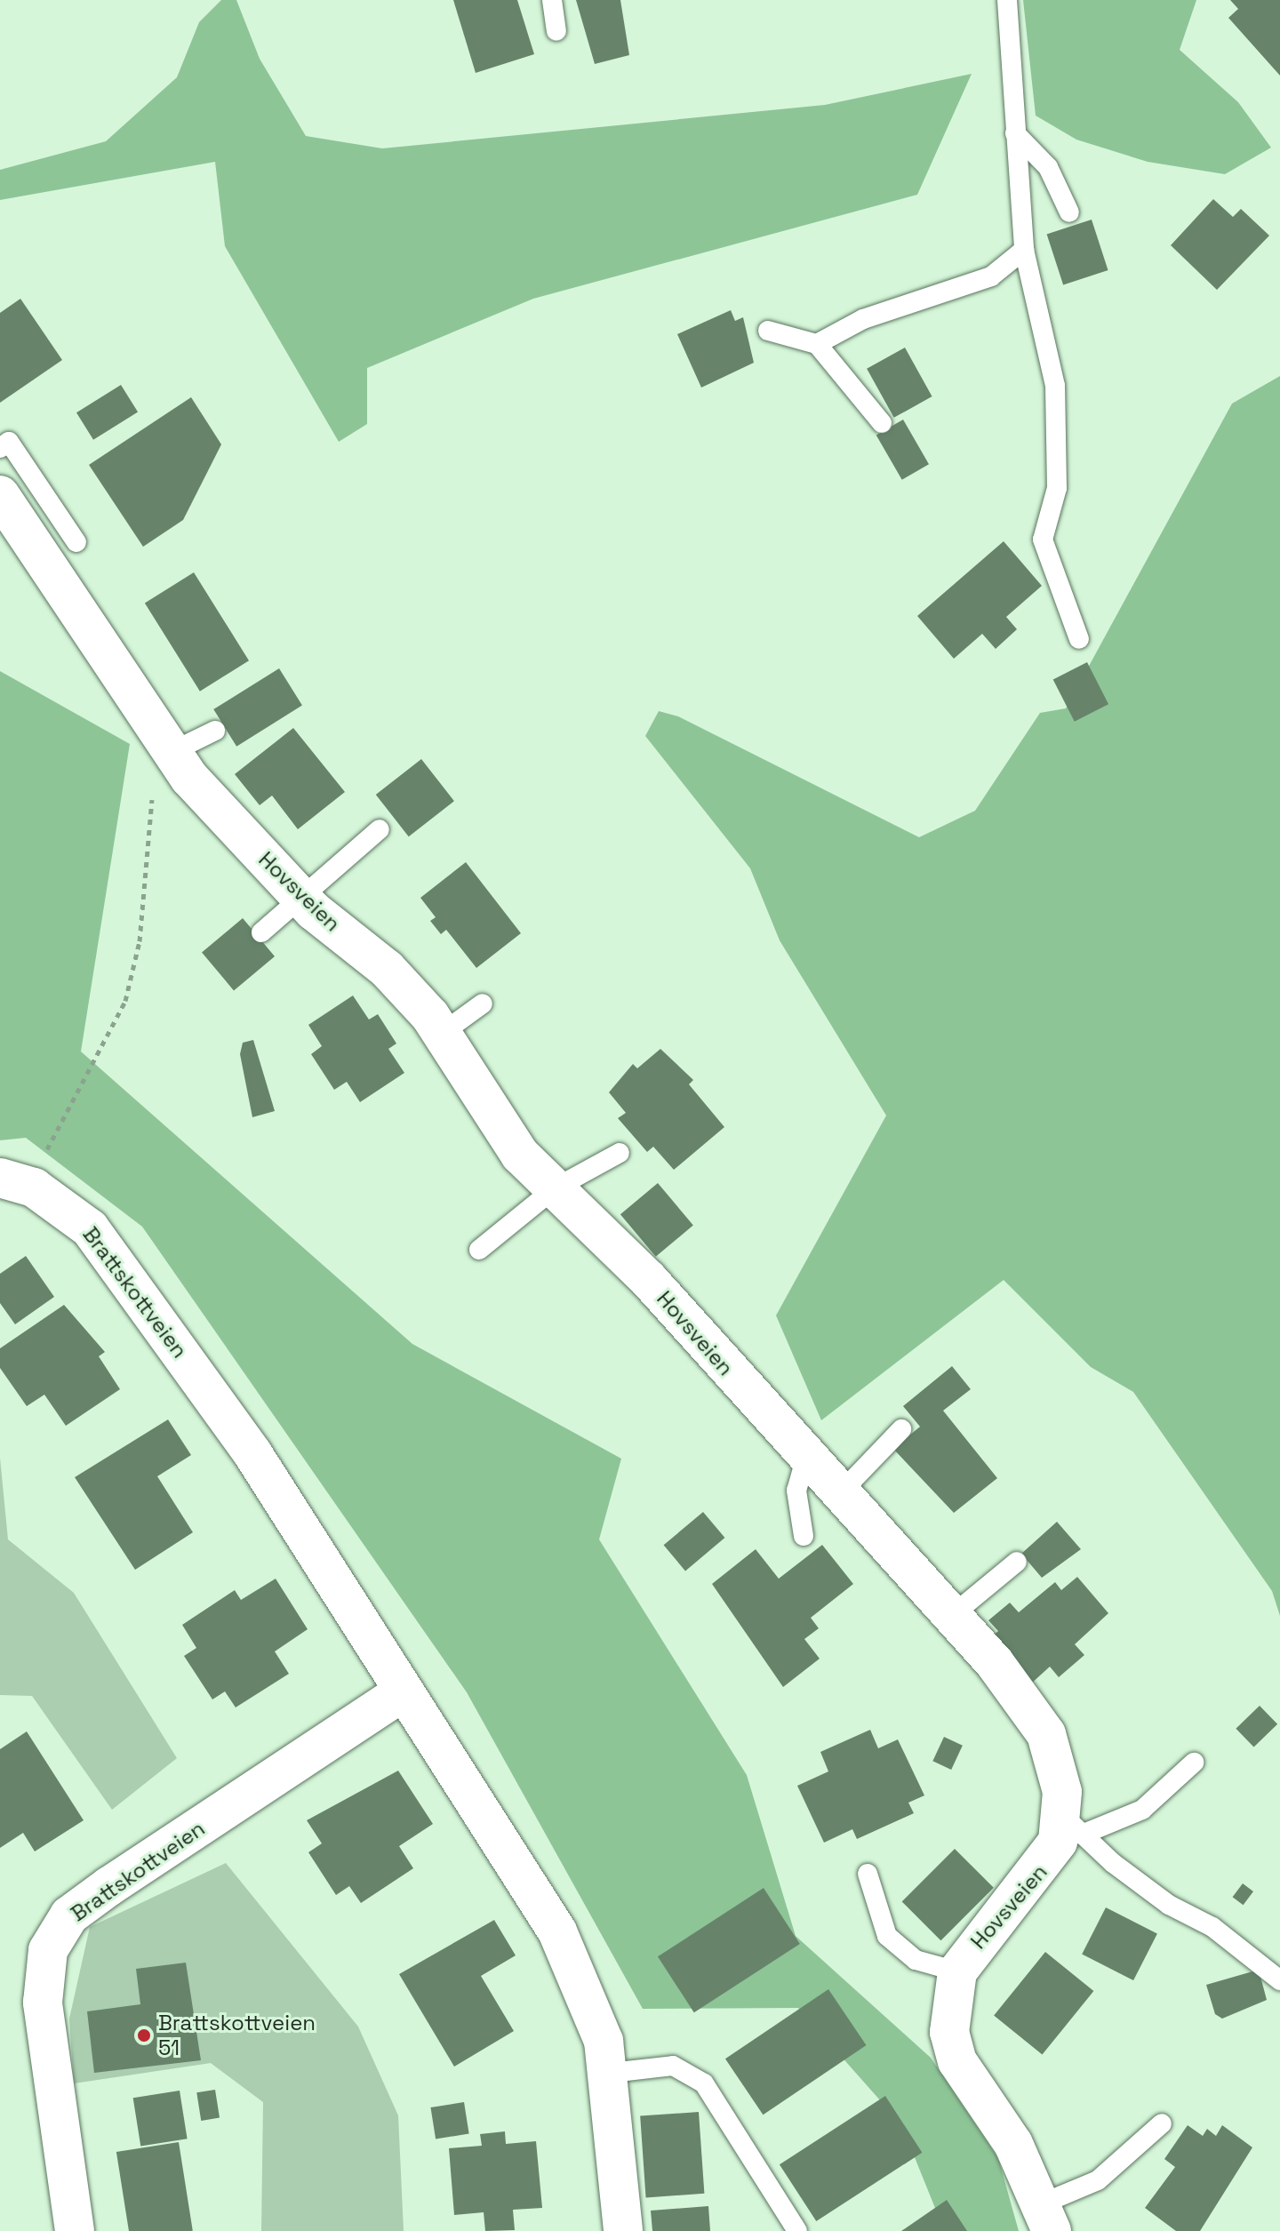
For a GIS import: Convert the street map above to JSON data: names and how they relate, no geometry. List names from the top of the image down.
{
  "streets": {
    "street": ["Hovsveien", "Brattskottveien"]
  },
  "places": ["Brattskottveien 51"]
}
